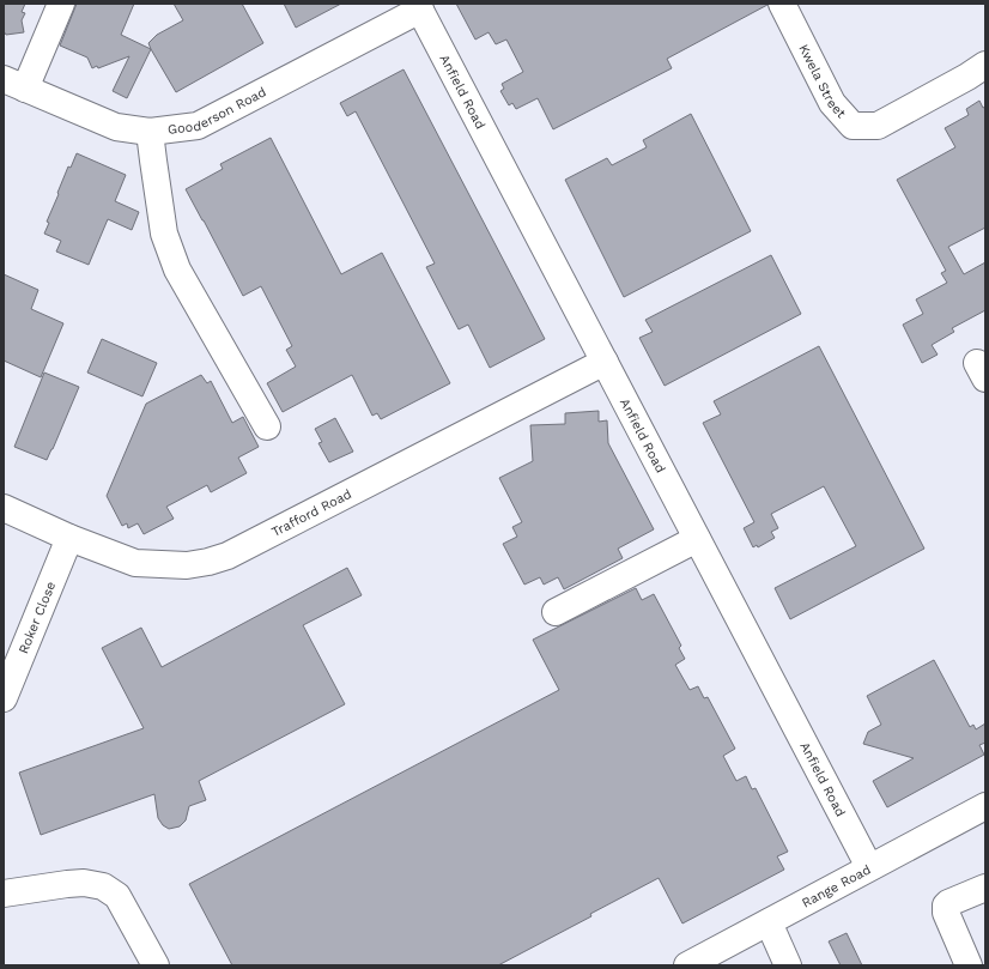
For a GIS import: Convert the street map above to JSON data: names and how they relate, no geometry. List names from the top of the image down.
{
  "streets": {
    "street": [
      "Kwela Street",
      "Anfield Road",
      "Gooderson Road",
      "Trafford Road",
      "Roker Close",
      "Range Road"
    ]
  },
  "crossings": [
    ["Anfield Road", "Gooderson Road"],
    ["Anfield Road", "Trafford Road"],
    ["Anfield Road", "Range Road"],
    ["Trafford Road", "Roker Close"]
  ]
}
